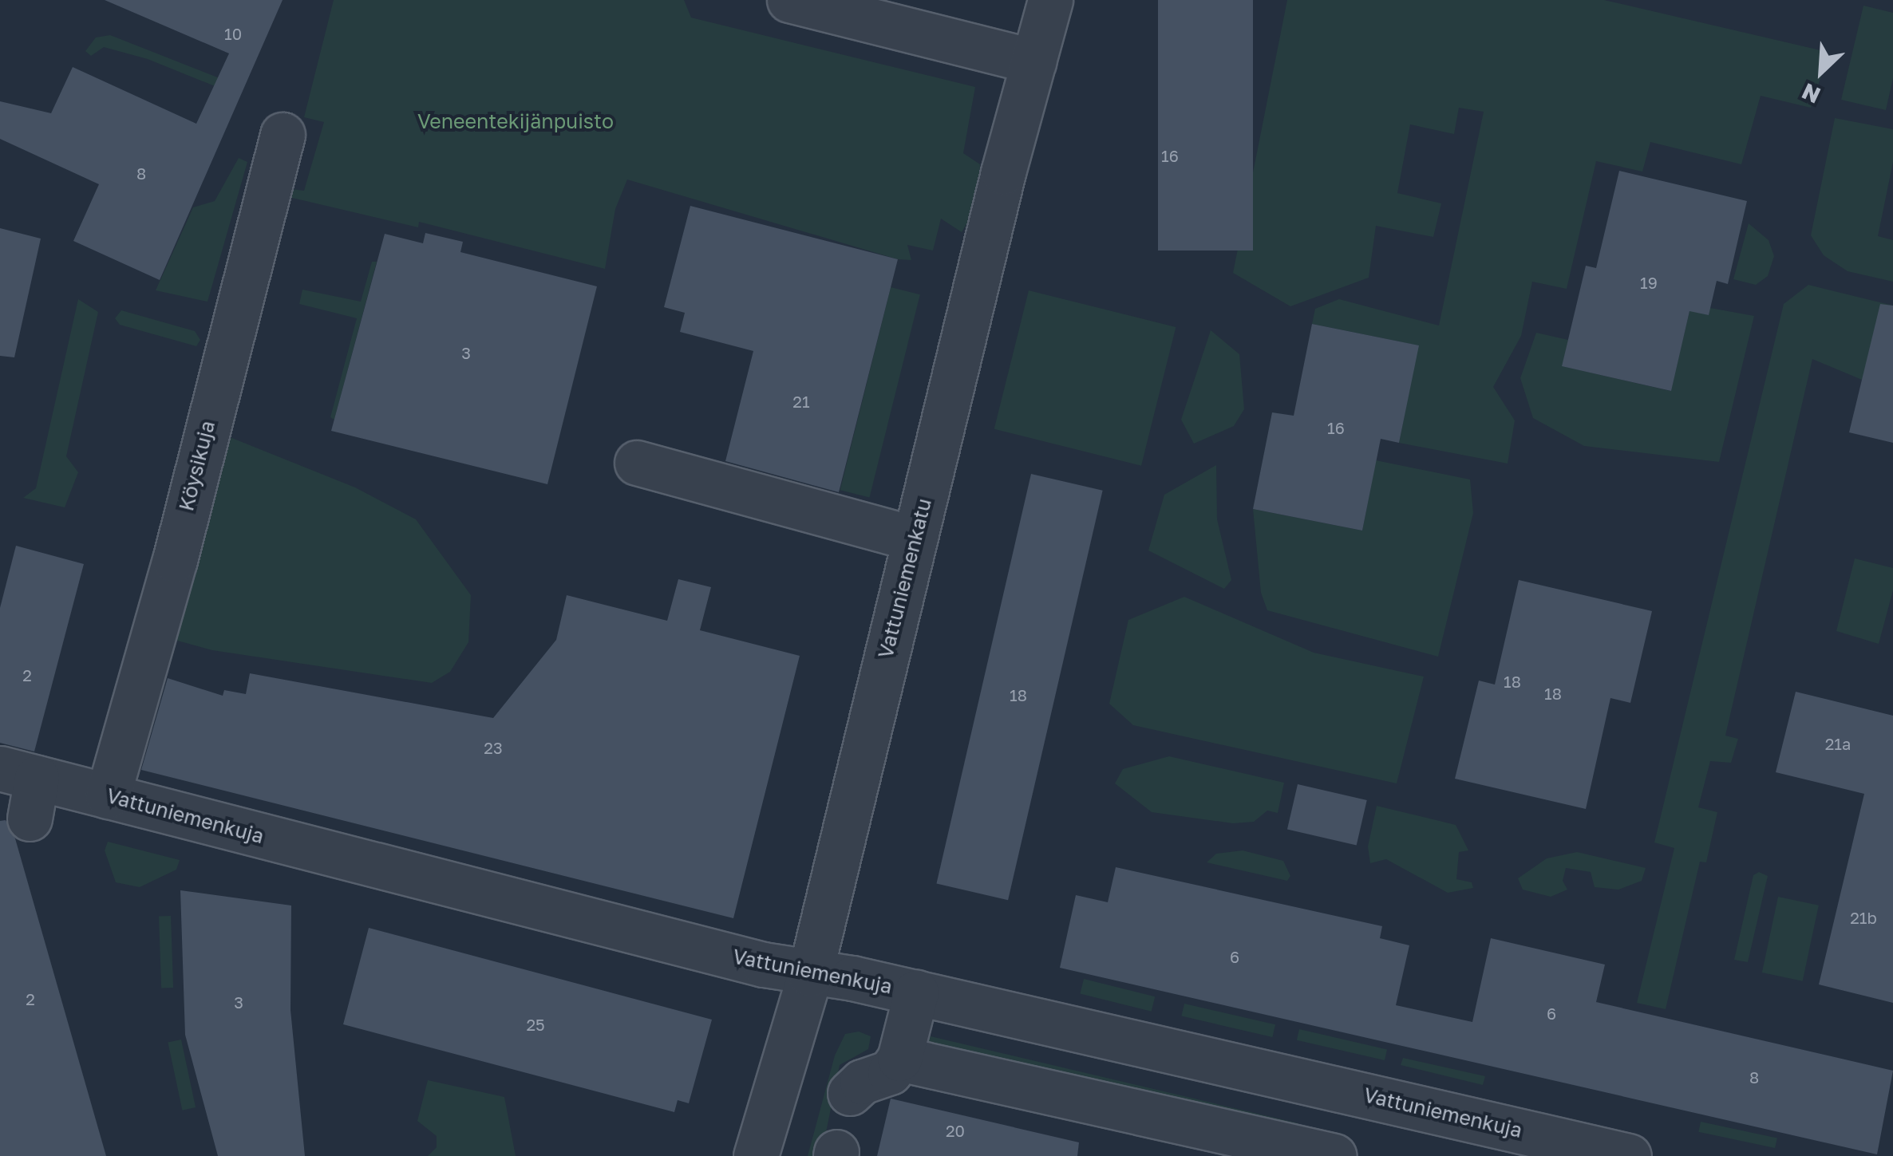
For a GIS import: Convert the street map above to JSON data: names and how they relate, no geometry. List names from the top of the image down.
{
  "streets": {
    "street": ["Köysikuja", "Vattuniemenkatu", "Vattuniemenkuja"]
  },
  "crossings": [
    ["Köysikuja", "Vattuniemenkuja"],
    ["Vattuniemenkatu", "Vattuniemenkuja"]
  ],
  "parks": ["Veneentekijänpuisto"],
  "house_numbers": [
    "10",
    "16",
    "8",
    "19",
    "3",
    "21",
    "16",
    "2",
    "18",
    "18",
    "18",
    "21a",
    "23",
    "21b",
    "6",
    "2",
    "3",
    "6",
    "25",
    "8",
    "20"
  ],
  "north": "bottom left"
}
